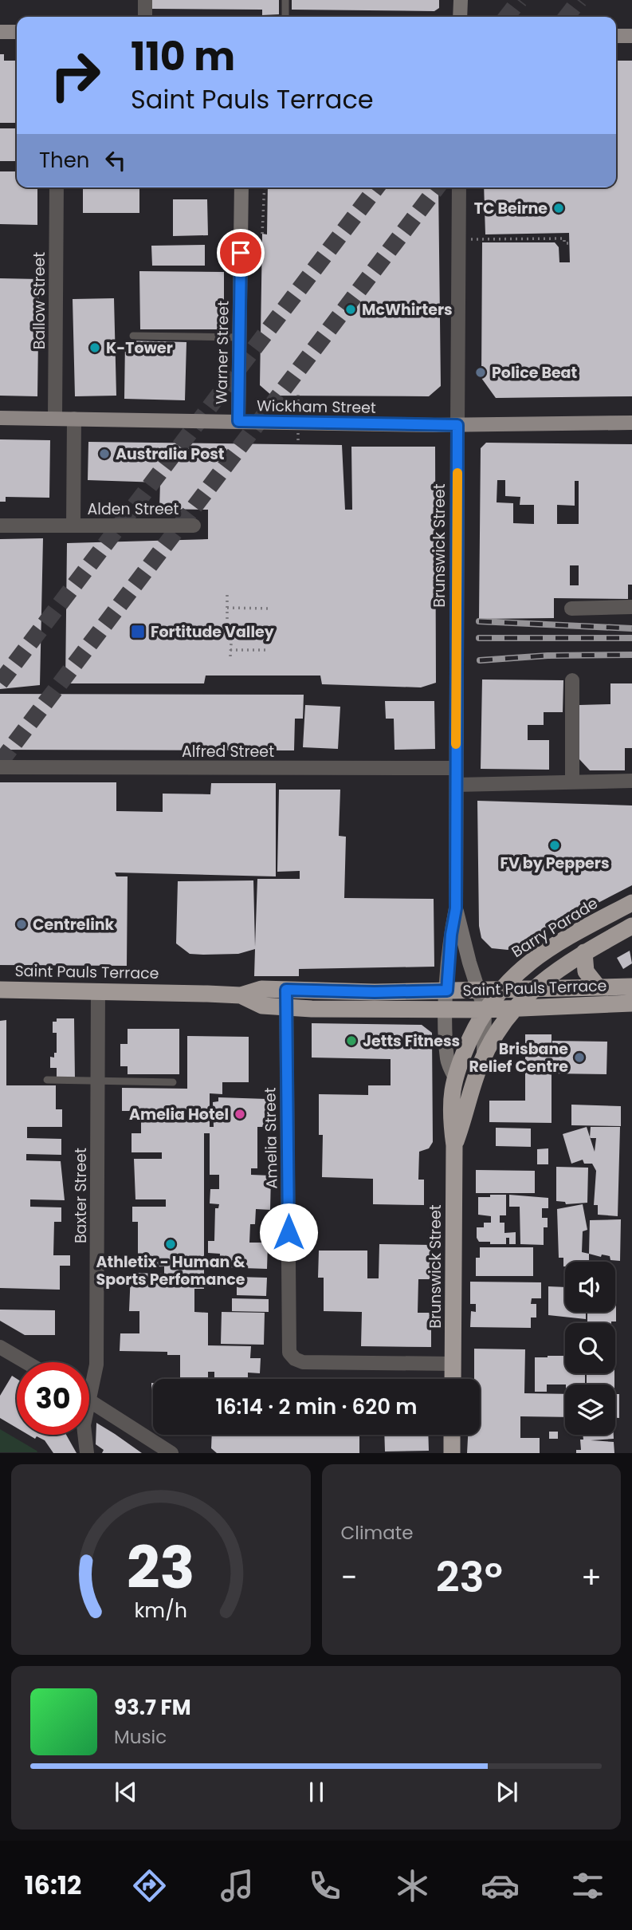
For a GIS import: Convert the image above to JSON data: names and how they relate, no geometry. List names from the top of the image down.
{
  "streets": {
    "highway": ["Brunswick Street", "Barry Parade", "Saint Pauls Terrace"],
    "main road": ["Wickham Street"],
    "street": [
      "Ballow Street",
      "Warner Street",
      "Alden Street",
      "Alfred Street",
      "Amelia Street",
      "Baxter Street"
    ]
  },
  "crossings": [
    ["Ballow Street", "Wickham Street"],
    ["Warner Street", "Wickham Street"],
    ["Wickham Street", "Alden Street"],
    ["Wickham Street", "Brunswick Street"],
    ["Brunswick Street", "Alfred Street"],
    ["Brunswick Street", "Barry Parade"],
    ["Brunswick Street", "Saint Pauls Terrace"],
    ["Brunswick Street", "Amelia Street"],
    ["Barry Parade", "Saint Pauls Terrace"],
    ["Saint Pauls Terrace", "Amelia Street"],
    ["Saint Pauls Terrace", "Baxter Street"]
  ],
  "places": {
    "other": [
      "TC Beirne",
      "McWhirters",
      "K-Tower",
      "Police Beat",
      "Australia Post",
      "FV by Peppers",
      "Centrelink",
      "Jetts Fitness",
      "Brisbane Relief Centre",
      "Amelia Hotel",
      "Athletix - Human & Sports Perfomance"
    ],
    "transit": ["Fortitude Valley"]
  },
  "page": {
    "turn": ["110 m", "Saint Pauls Terrace"],
    "then": "Then",
    "limit": "30",
    "trip": "16:14 · 2 min · 620 m",
    "tile": "Climate",
    "heat": ["−", "23°", "+"],
    "song": ["93.7 FM", "Music"],
    "tabs": "16:12",
    "gauge": ["23", "km/h"]
  }
}
